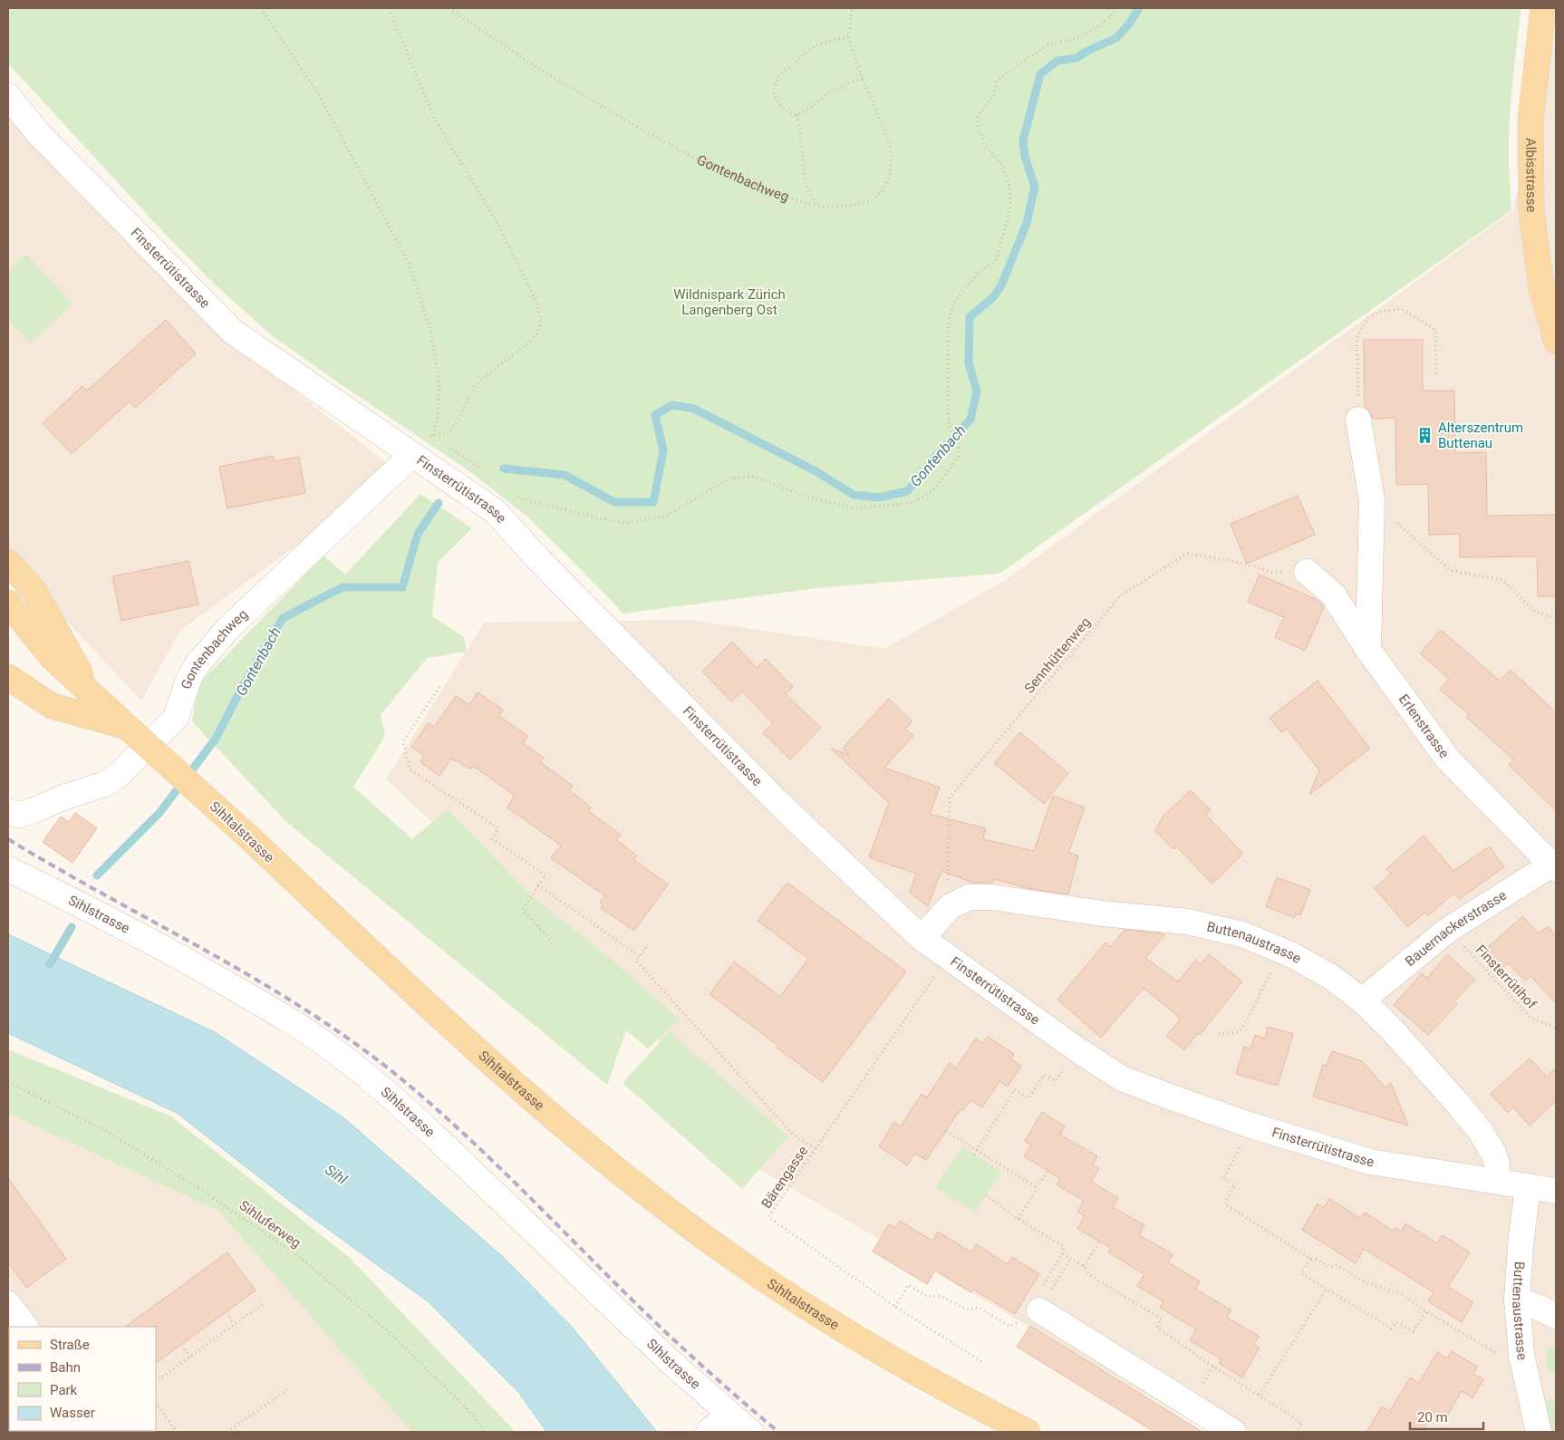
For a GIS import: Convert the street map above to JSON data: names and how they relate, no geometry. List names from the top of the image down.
{
  "streets": {
    "main road": ["Albisstrasse", "Sihltalstrasse"],
    "street": [
      "Gontenbachweg",
      "Finsterrütistrasse",
      "Erlenstrasse",
      "Sihlstrasse",
      "Bauernackerstrasse",
      "Buttenaustrasse"
    ],
    "path": [
      "Sennhüttenweg",
      "Finsterrütihof",
      "Bärengasse",
      "Sihluferweg"
    ]
  },
  "crossings": [
    ["Gontenbachweg", "Finsterrütistrasse"],
    ["Finsterrütistrasse", "Buttenaustrasse"],
    ["Finsterrütistrasse", "Bärengasse"],
    ["Sennhüttenweg", "Erlenstrasse"],
    ["Sennhüttenweg", "Buttenaustrasse"],
    ["Erlenstrasse", "Bauernackerstrasse"],
    ["Bauernackerstrasse", "Buttenaustrasse"],
    ["Bauernackerstrasse", "Finsterrütihof"]
  ],
  "water": ["Gontenbach", "Sihl"],
  "parks": ["Wildnispark Zürich Langenberg Ost"],
  "places": {
    "building": ["Alterszentrum Buttenau"]
  },
  "legend": [
    "Straße",
    "Bahn",
    "Park",
    "Wasser"
  ],
  "scale_bar": "20 m"
}
